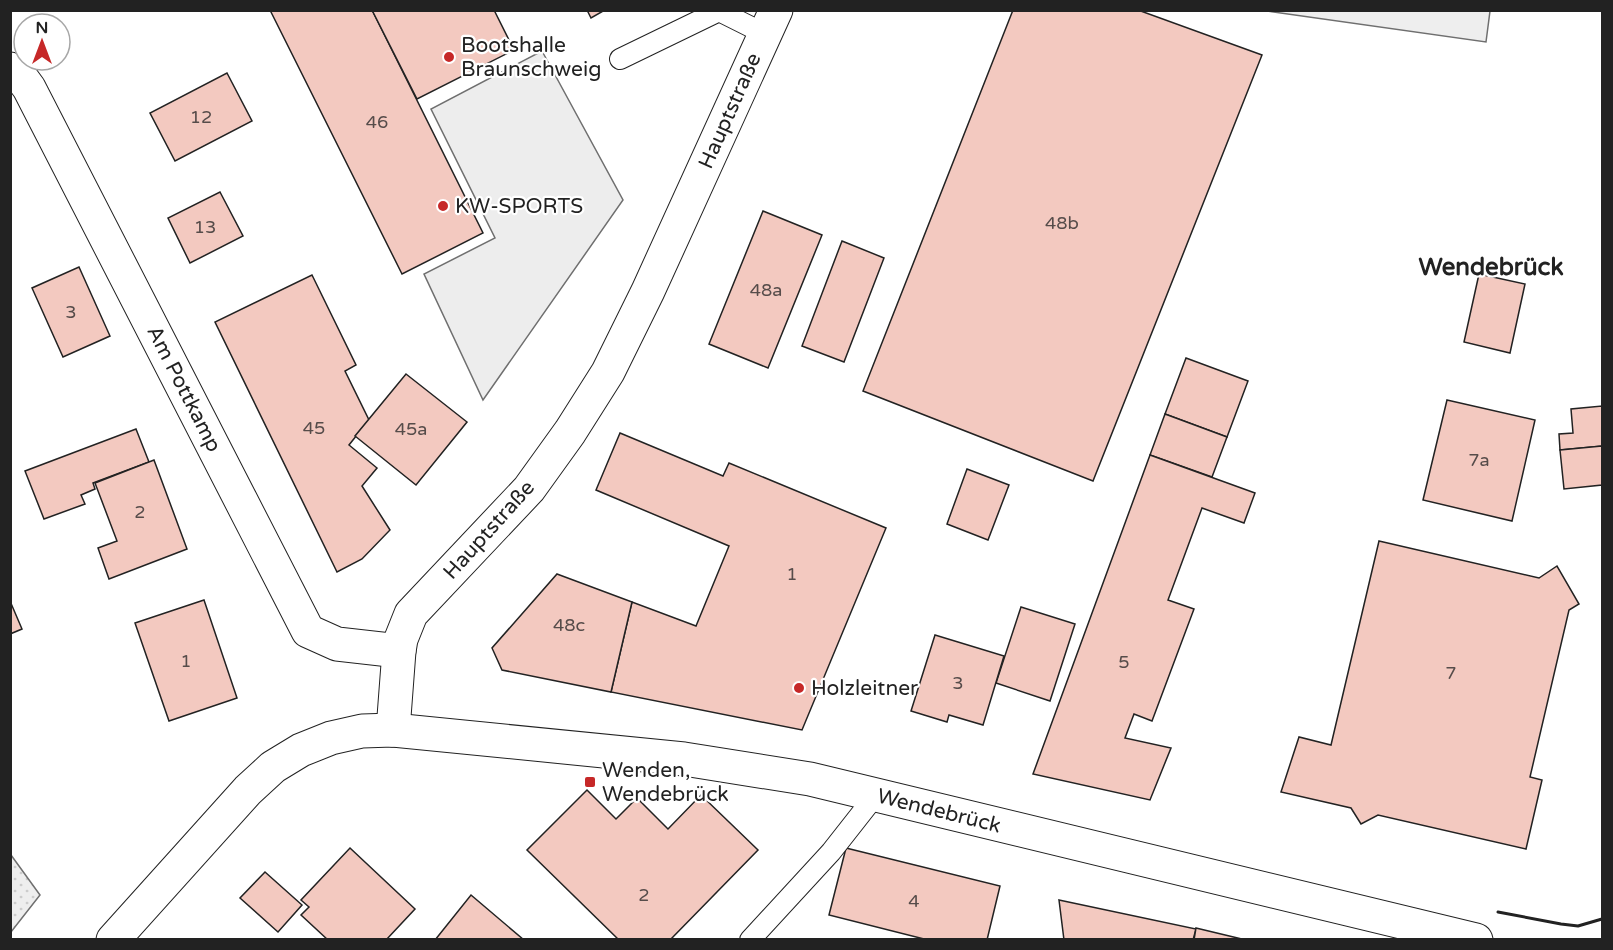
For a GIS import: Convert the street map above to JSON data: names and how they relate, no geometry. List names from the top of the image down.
{
  "streets": {
    "street": ["Hauptstraße", "Am Pottkamp", "Wendebrück"]
  },
  "crossings": [
    ["Hauptstraße", "Am Pottkamp"],
    ["Hauptstraße", "Wendebrück"]
  ],
  "districts": ["Wendebrück"],
  "places": {
    "other": ["Bootshalle Braunschweig", "KW-SPORTS", "Holzleitner"],
    "transit": ["Wenden, Wendebrück"]
  },
  "house_numbers": [
    "12",
    "46",
    "48b",
    "13",
    "48a",
    "3",
    "45",
    "45a",
    "7a",
    "2",
    "1",
    "48c",
    "1",
    "5",
    "7",
    "3",
    "2",
    "4"
  ],
  "north": "top"
}
